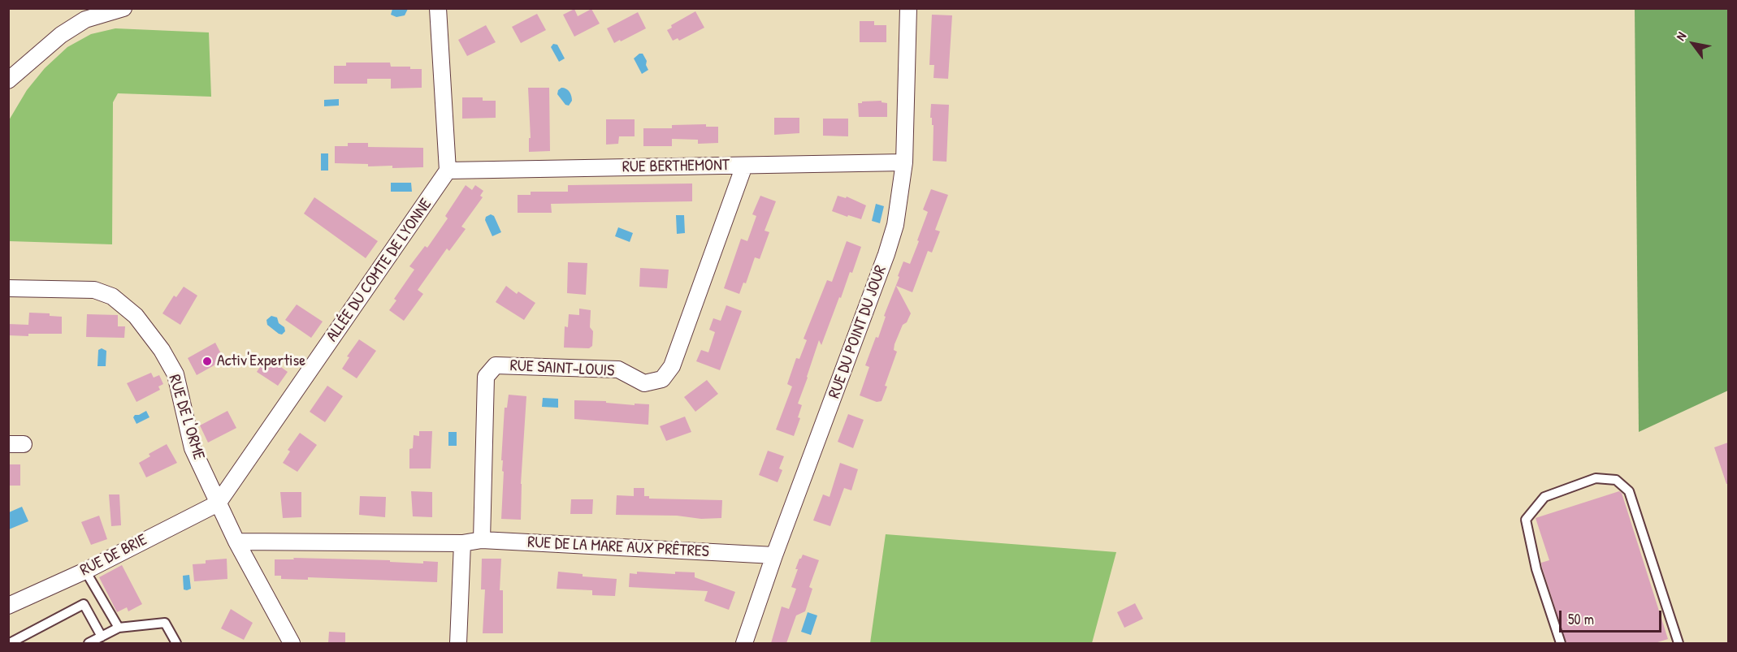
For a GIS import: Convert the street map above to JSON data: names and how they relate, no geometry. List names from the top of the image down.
{
  "streets": {
    "street": [
      "RUE BERTHEMONT",
      "ALLÉE DU COMTE DE LYONNE",
      "RUE DU POINT DU JOUR",
      "RUE SAINT-LOUIS",
      "RUE DE L'ORME",
      "RUE DE LA MARE AUX PRÊTRES",
      "RUE DE BRIE"
    ]
  },
  "crossings": [
    ["RUE BERTHEMONT", "ALLÉE DU COMTE DE LYONNE"],
    ["RUE BERTHEMONT", "RUE DU POINT DU JOUR"],
    ["RUE BERTHEMONT", "RUE SAINT-LOUIS"],
    ["ALLÉE DU COMTE DE LYONNE", "RUE DE L'ORME"],
    ["ALLÉE DU COMTE DE LYONNE", "RUE DE BRIE"],
    ["RUE DU POINT DU JOUR", "RUE DE LA MARE AUX PRÊTRES"],
    ["RUE SAINT-LOUIS", "RUE DE LA MARE AUX PRÊTRES"],
    ["RUE DE L'ORME", "RUE DE LA MARE AUX PRÊTRES"],
    ["RUE DE L'ORME", "RUE DE BRIE"]
  ],
  "places": ["Activ'Expertise"],
  "scale_bar": "50 m",
  "north": "top left"
}
